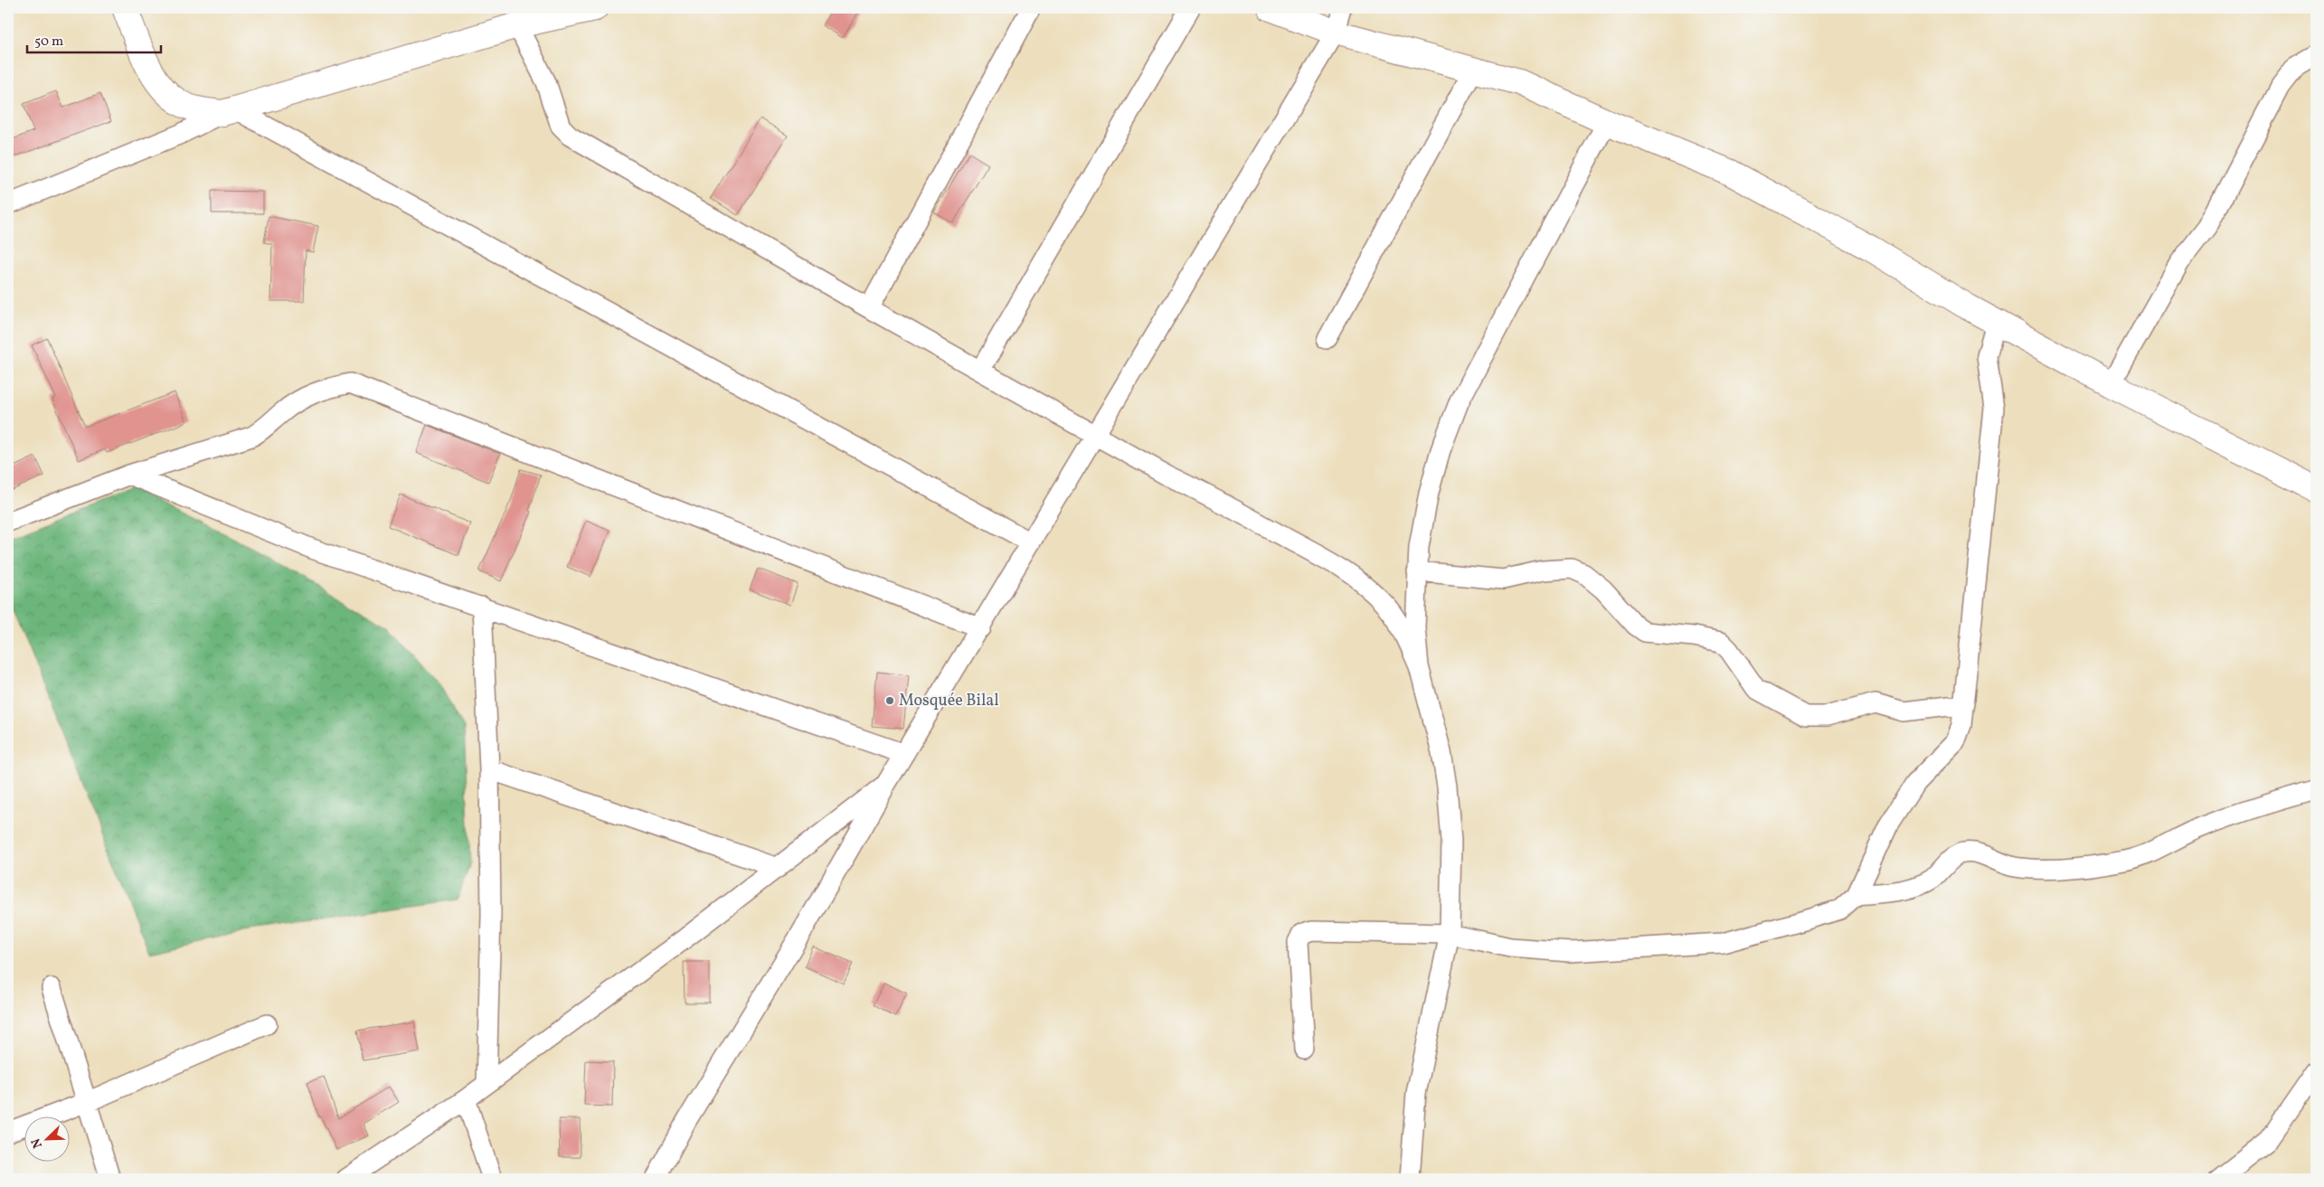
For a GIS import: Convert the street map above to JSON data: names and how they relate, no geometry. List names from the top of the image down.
{
  "places": ["Mosquée Bilal"],
  "scale_bar": "50 m",
  "north": "bottom left"
}
